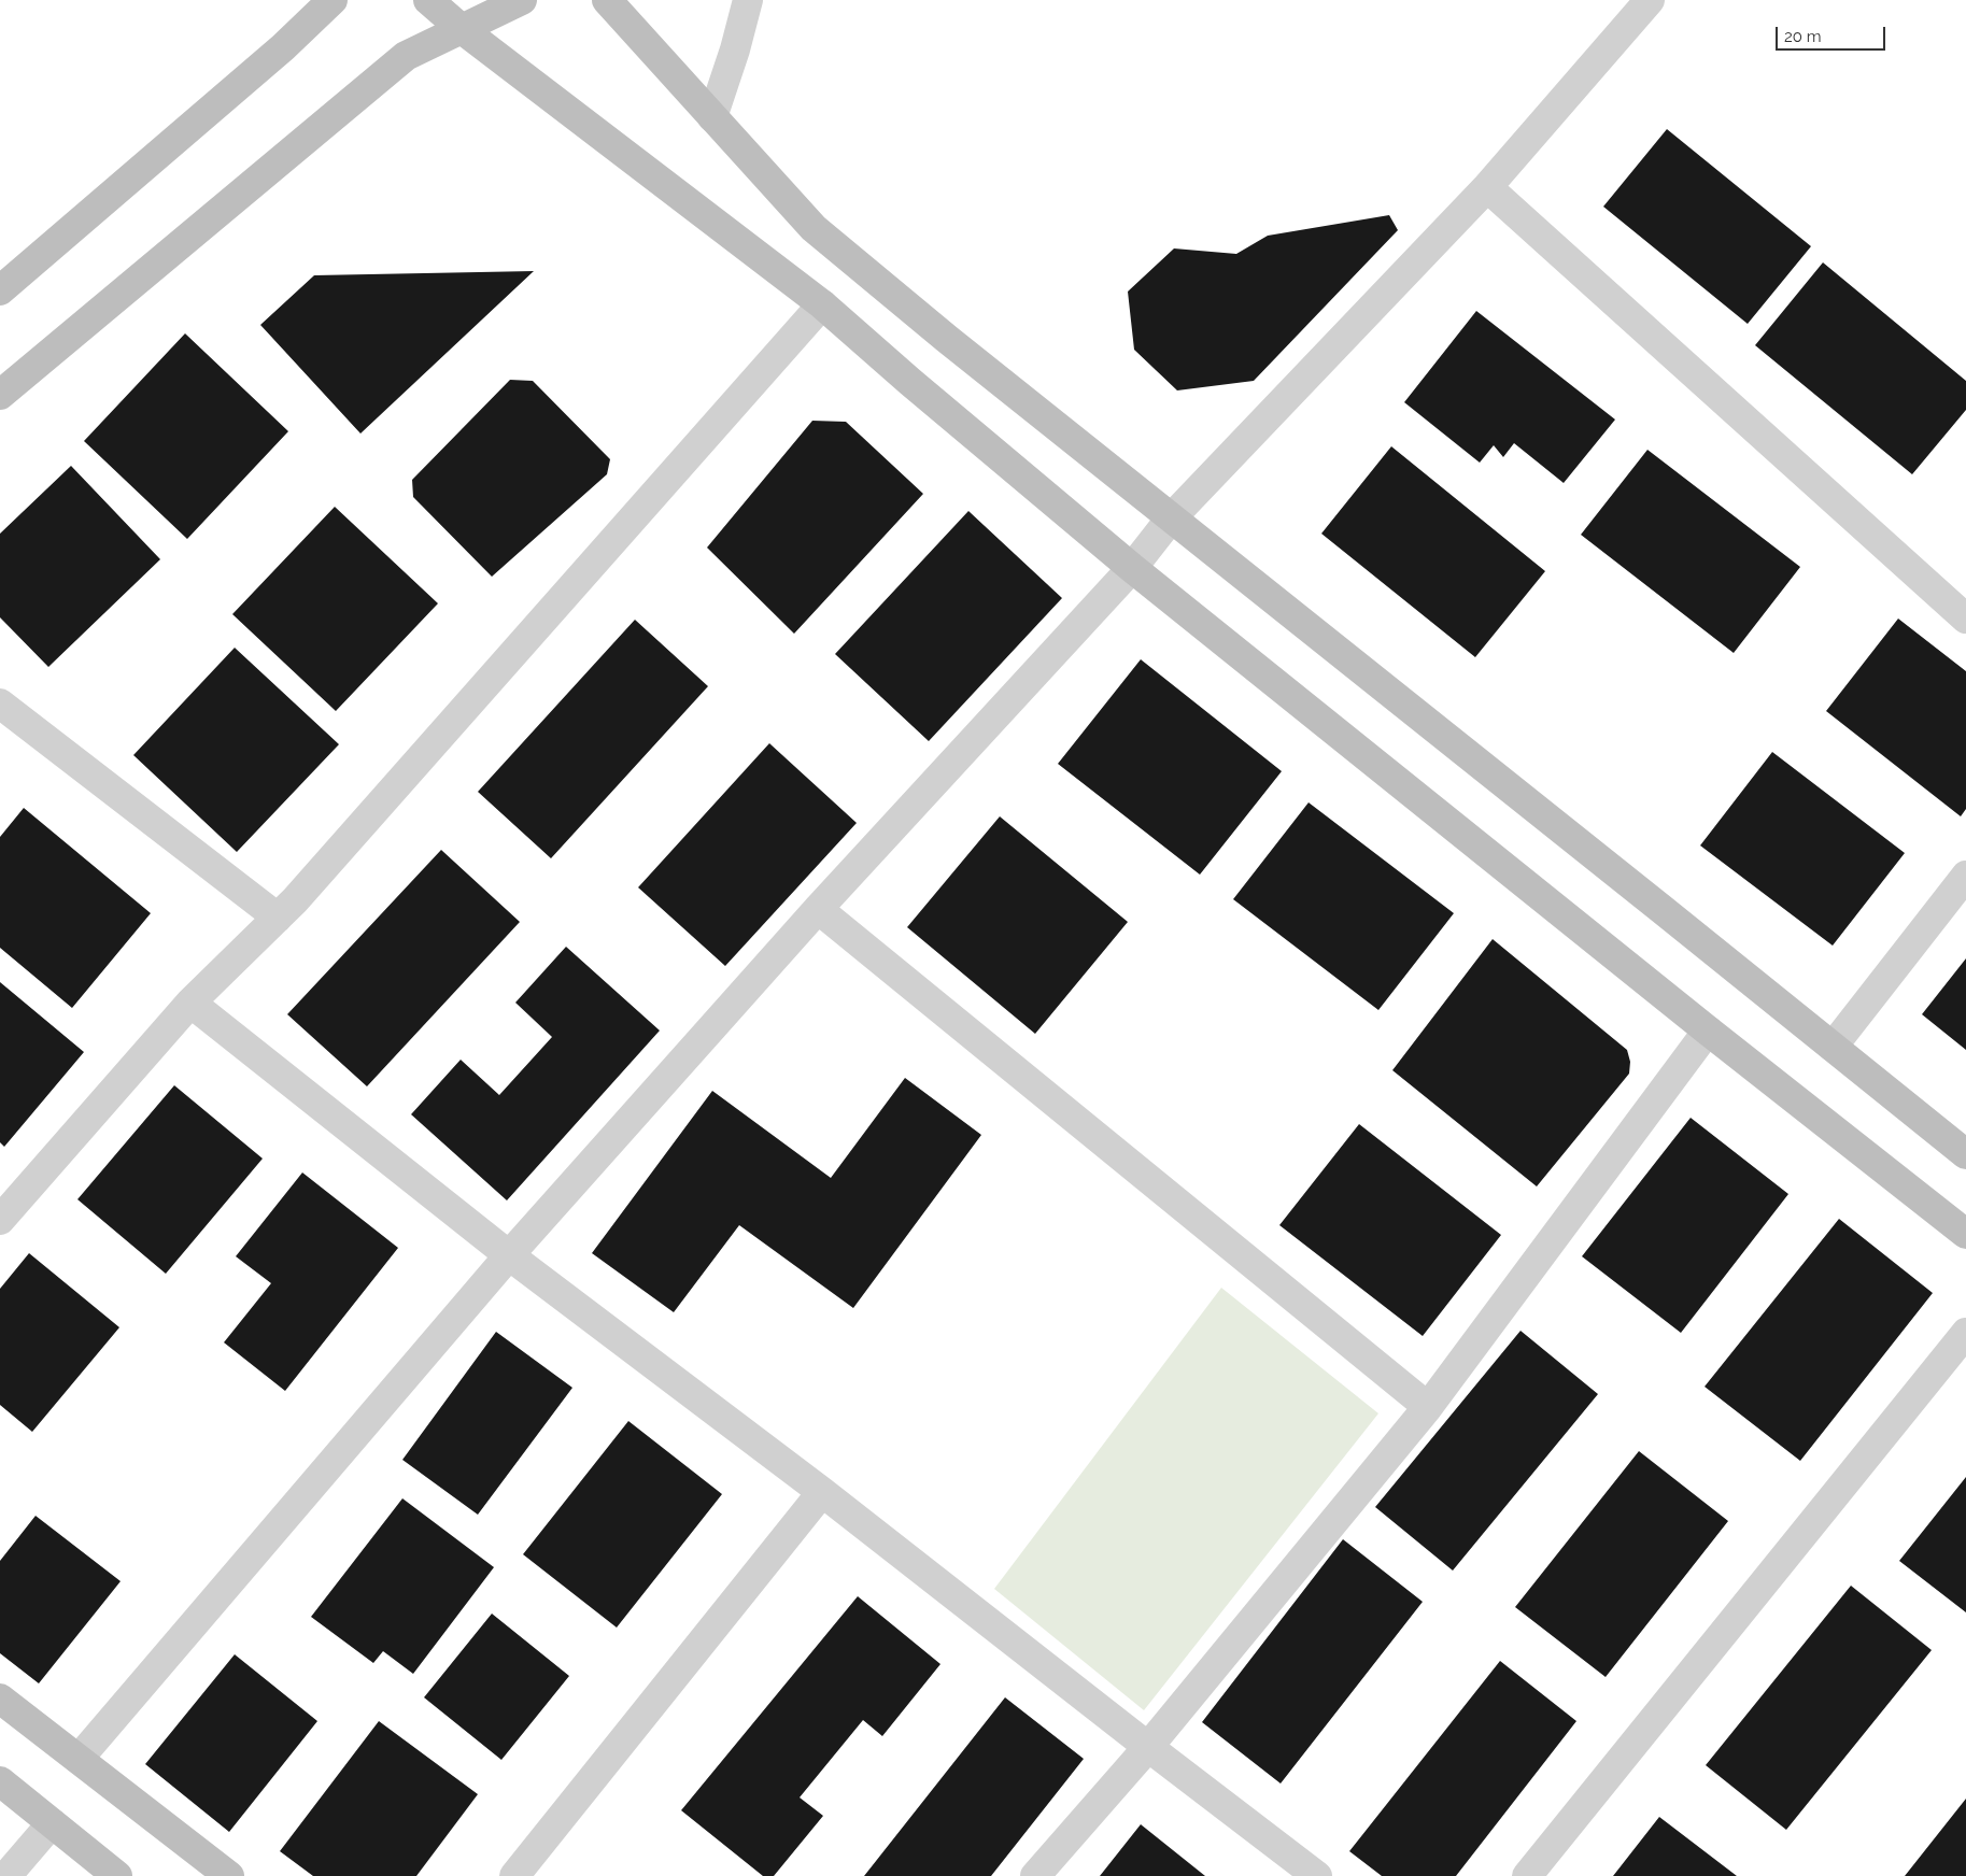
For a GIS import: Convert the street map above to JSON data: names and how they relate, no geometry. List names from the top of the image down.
{
  "scale_bar": "20 m"
}
